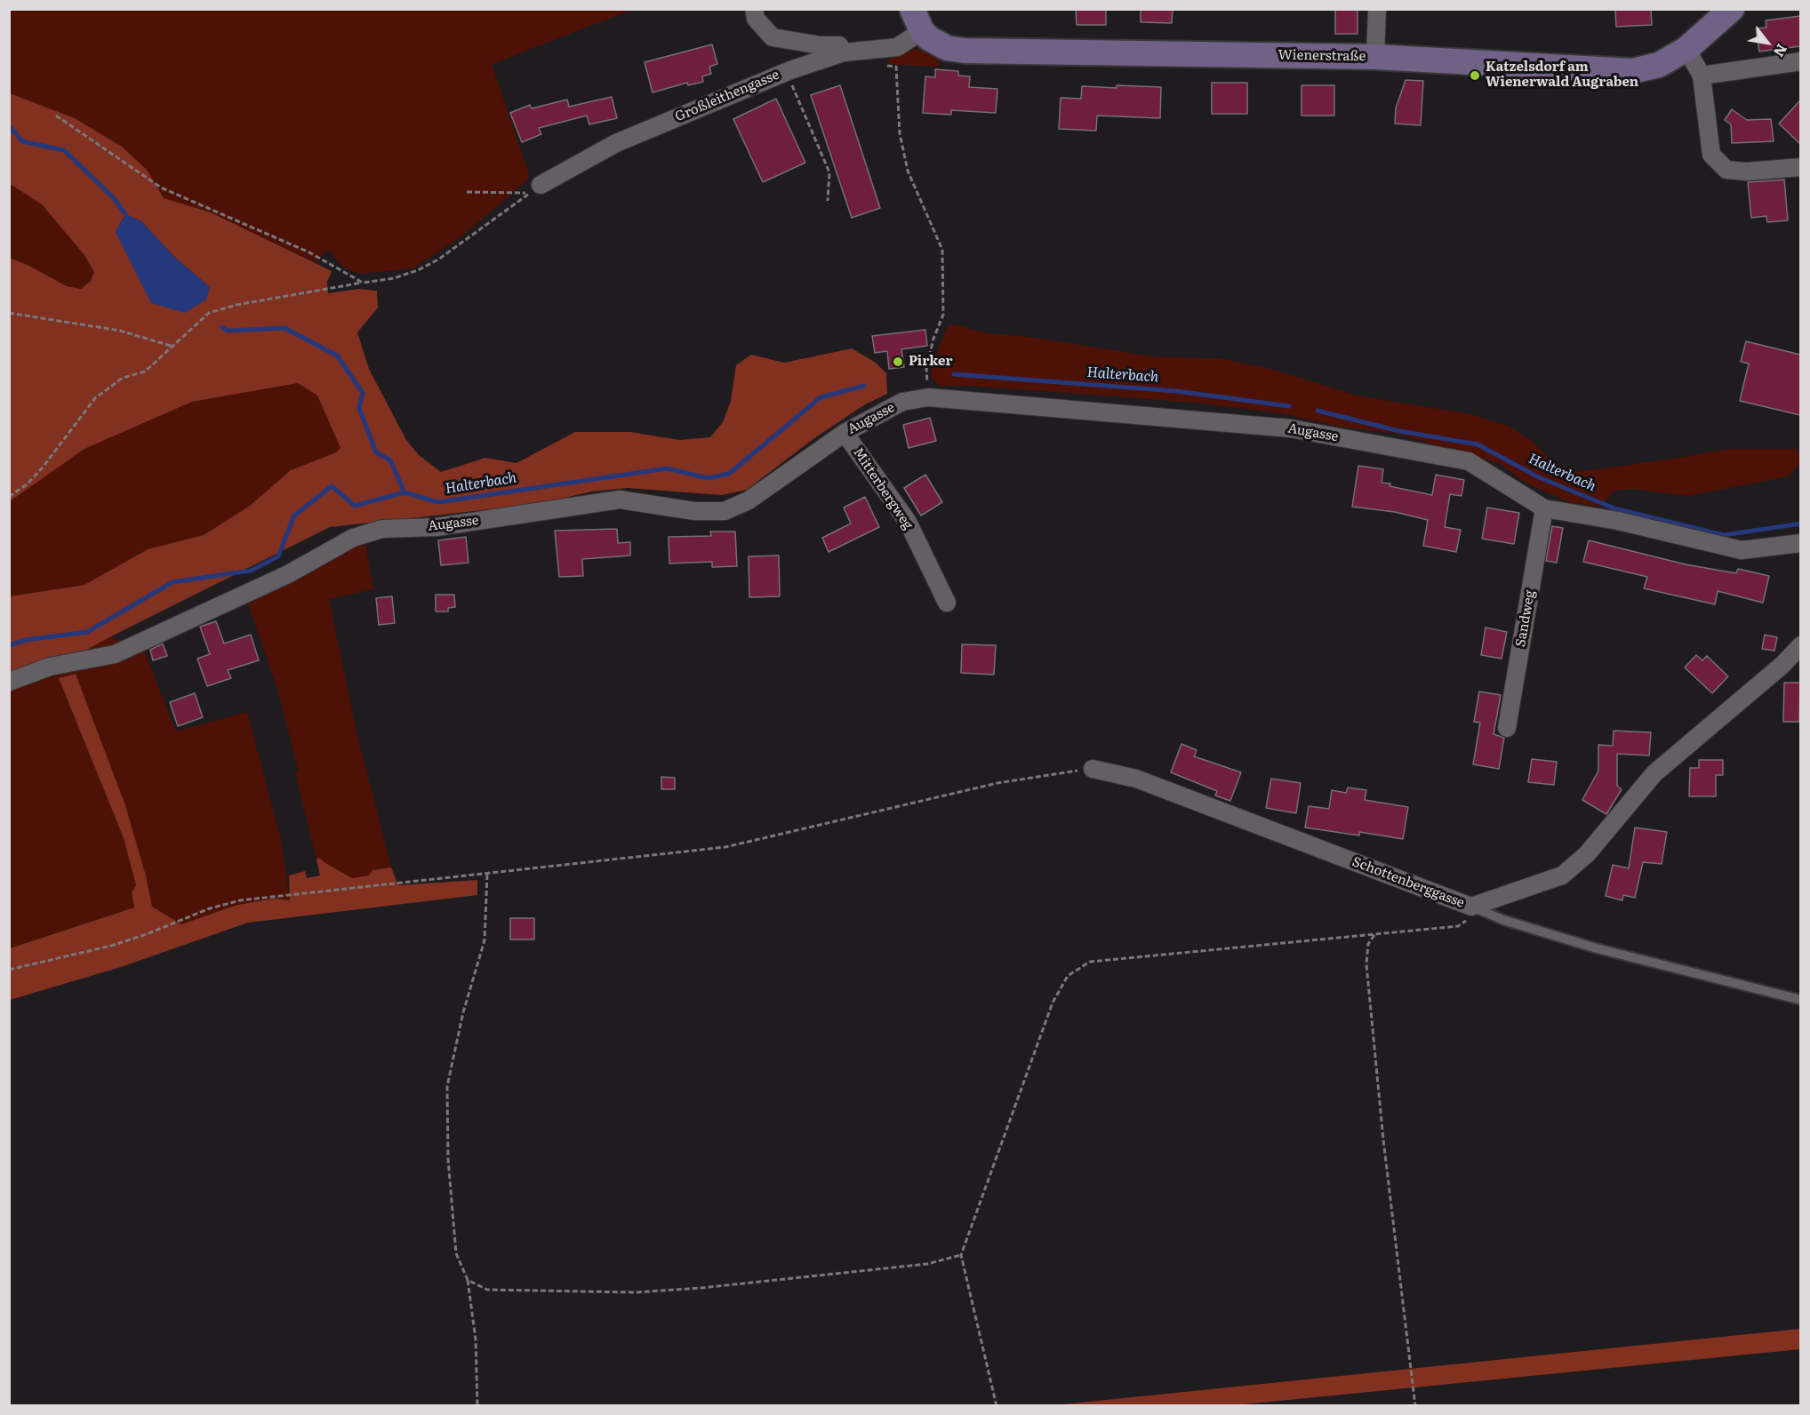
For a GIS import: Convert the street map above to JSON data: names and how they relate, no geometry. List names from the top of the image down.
{
  "streets": {
    "street": [
      "Wienerstraße",
      "Großleithengasse",
      "Augasse",
      "Mitterbergweg",
      "Sandweg",
      "Schottenberggasse"
    ]
  },
  "crossings": [
    ["Wienerstraße", "Großleithengasse"],
    ["Augasse", "Mitterbergweg"],
    ["Augasse", "Sandweg"]
  ],
  "water": ["Halterbach"],
  "places": ["Katzelsdorf am Wienerwald Augraben", "Pirker"],
  "north": "bottom right"
}
